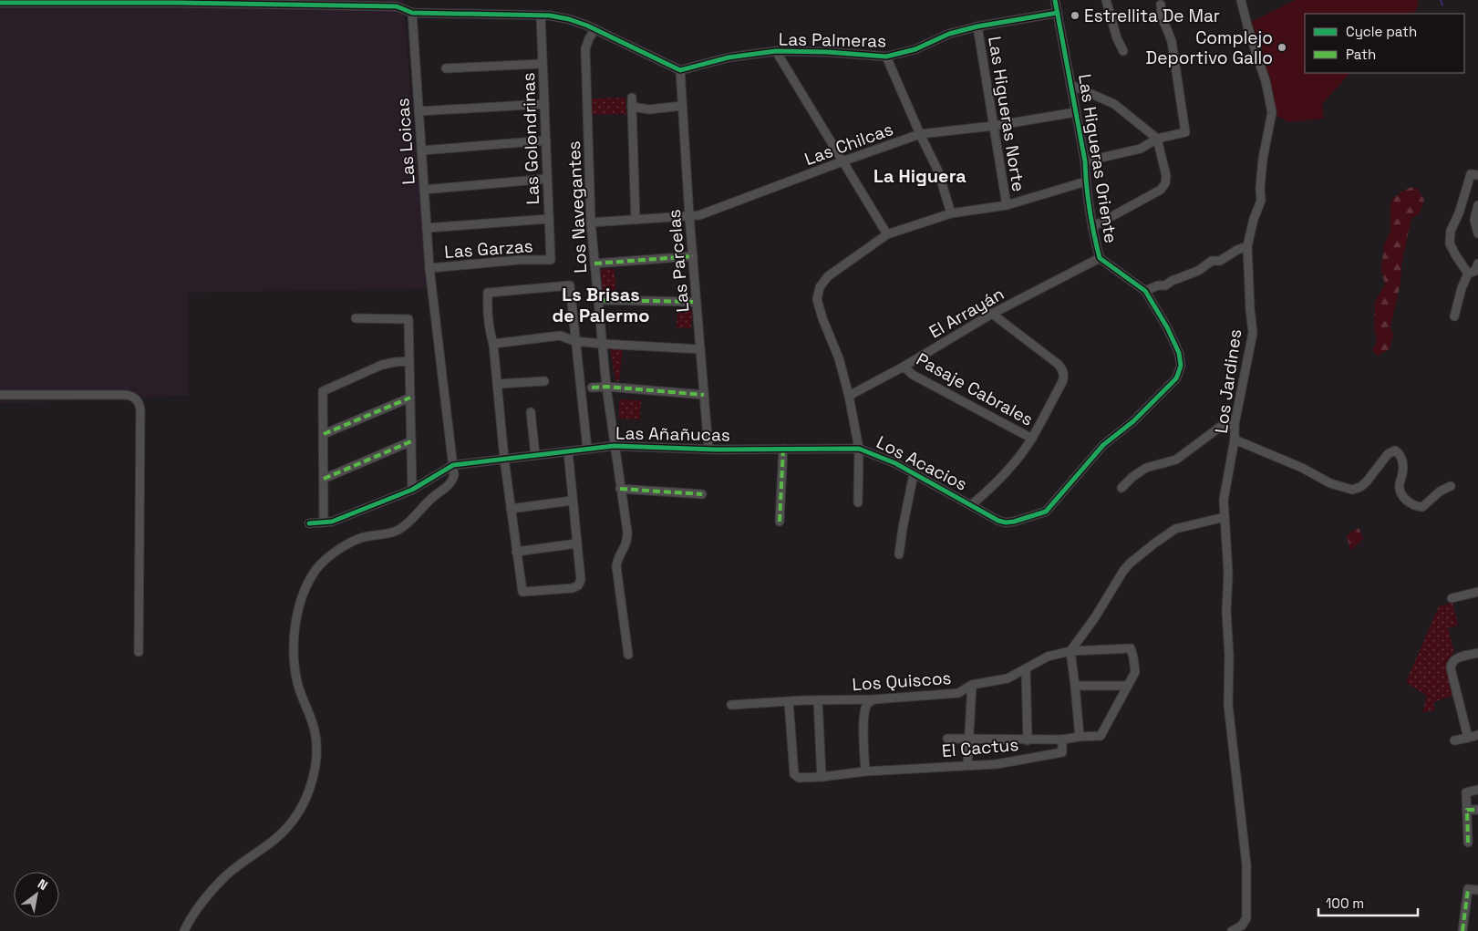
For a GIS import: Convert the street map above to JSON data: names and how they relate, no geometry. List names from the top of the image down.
{
  "streets": {
    "street": [
      "Las Palmeras",
      "Las Higueras Norte",
      "Las Golondrinas",
      "Las Loicas",
      "Las Chilcas",
      "Las Higueras Oriente",
      "Los Navegantes",
      "Las Garzas",
      "Las Parcelas",
      "El Arrayán",
      "Los Jardines",
      "Pasaje Cabrales",
      "Las Añañucas",
      "Los Acacios",
      "Los Quiscos",
      "El Cactus"
    ]
  },
  "crossings": [
    ["Las Palmeras", "Las Higueras Norte"],
    ["Las Palmeras", "Las Higueras Oriente"],
    ["Las Palmeras", "Las Parcelas"],
    ["Las Higueras Norte", "Las Chilcas"],
    ["Las Golondrinas", "Las Garzas"],
    ["Las Loicas", "Las Garzas"],
    ["Las Loicas", "Las Añañucas"],
    ["Las Chilcas", "Las Higueras Oriente"],
    ["Las Chilcas", "Los Navegantes"],
    ["Las Chilcas", "Las Parcelas"],
    ["Las Higueras Oriente", "El Arrayán"],
    ["Las Higueras Oriente", "Los Acacios"],
    ["Los Navegantes", "Las Añañucas"],
    ["Las Parcelas", "Las Añañucas"],
    ["El Arrayán", "Pasaje Cabrales"],
    ["Las Añañucas", "Los Acacios"],
    ["Los Quiscos", "El Cactus"]
  ],
  "districts": ["La Higuera", "Ls Brisas de Palermo"],
  "places": ["Estrellita De Mar", "Complejo Deportivo Gallo"],
  "legend": ["Cycle path", "Path"],
  "scale_bar": "100 m",
  "north": "top right"
}
